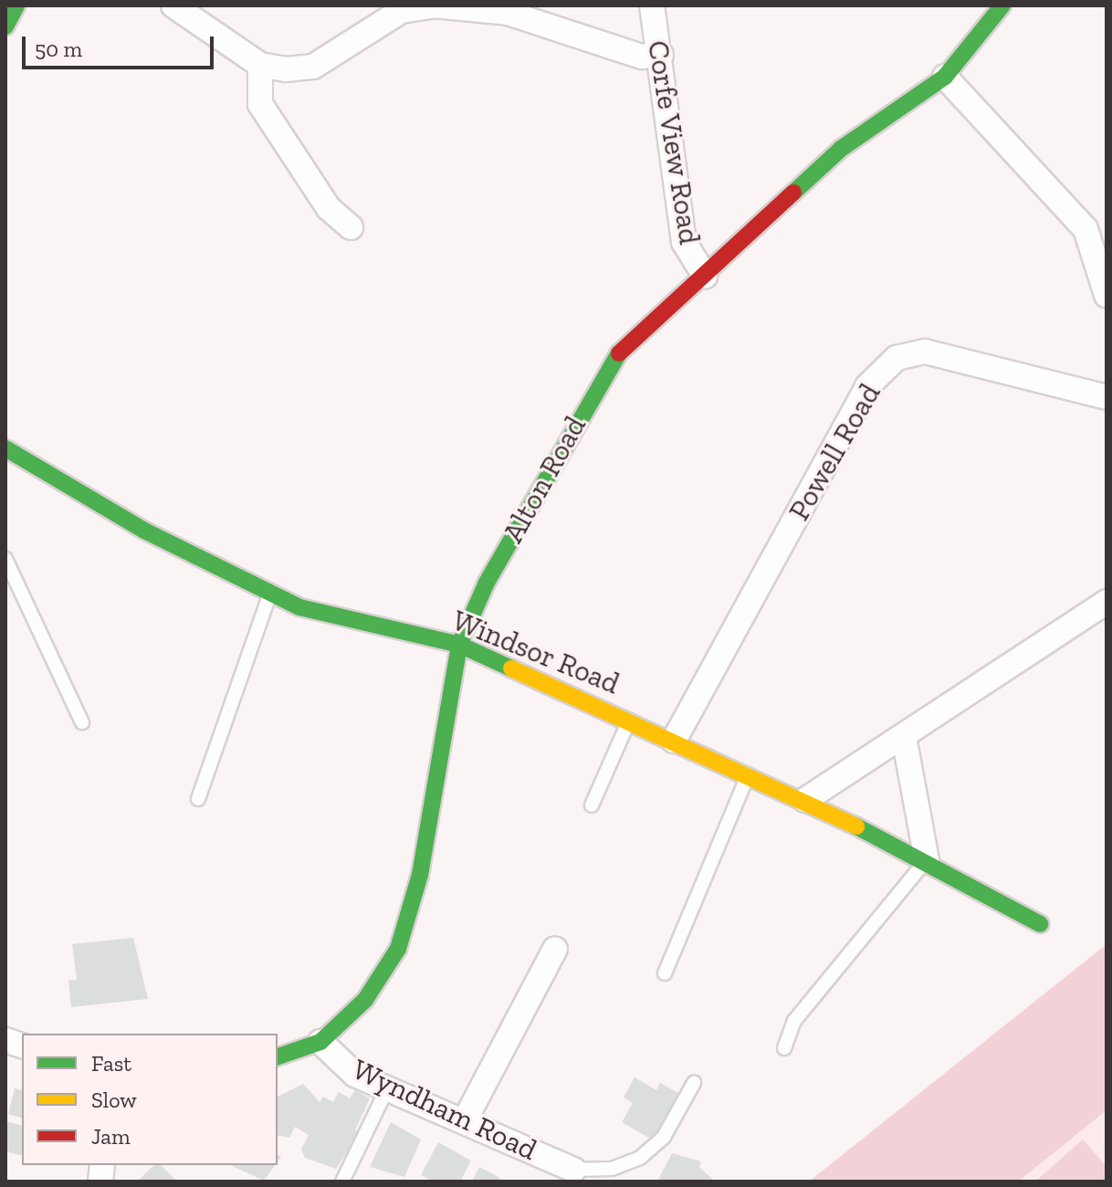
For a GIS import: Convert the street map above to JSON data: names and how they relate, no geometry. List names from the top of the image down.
{
  "streets": {
    "street": [
      "Corfe View Road",
      "Powell Road",
      "Alton Road",
      "Windsor Road",
      "Wyndham Road"
    ]
  },
  "crossings": [
    ["Corfe View Road", "Alton Road"],
    ["Powell Road", "Windsor Road"],
    ["Alton Road", "Windsor Road"],
    ["Alton Road", "Wyndham Road"]
  ],
  "legend": ["Fast", "Slow", "Jam"],
  "scale_bar": "50 m"
}
